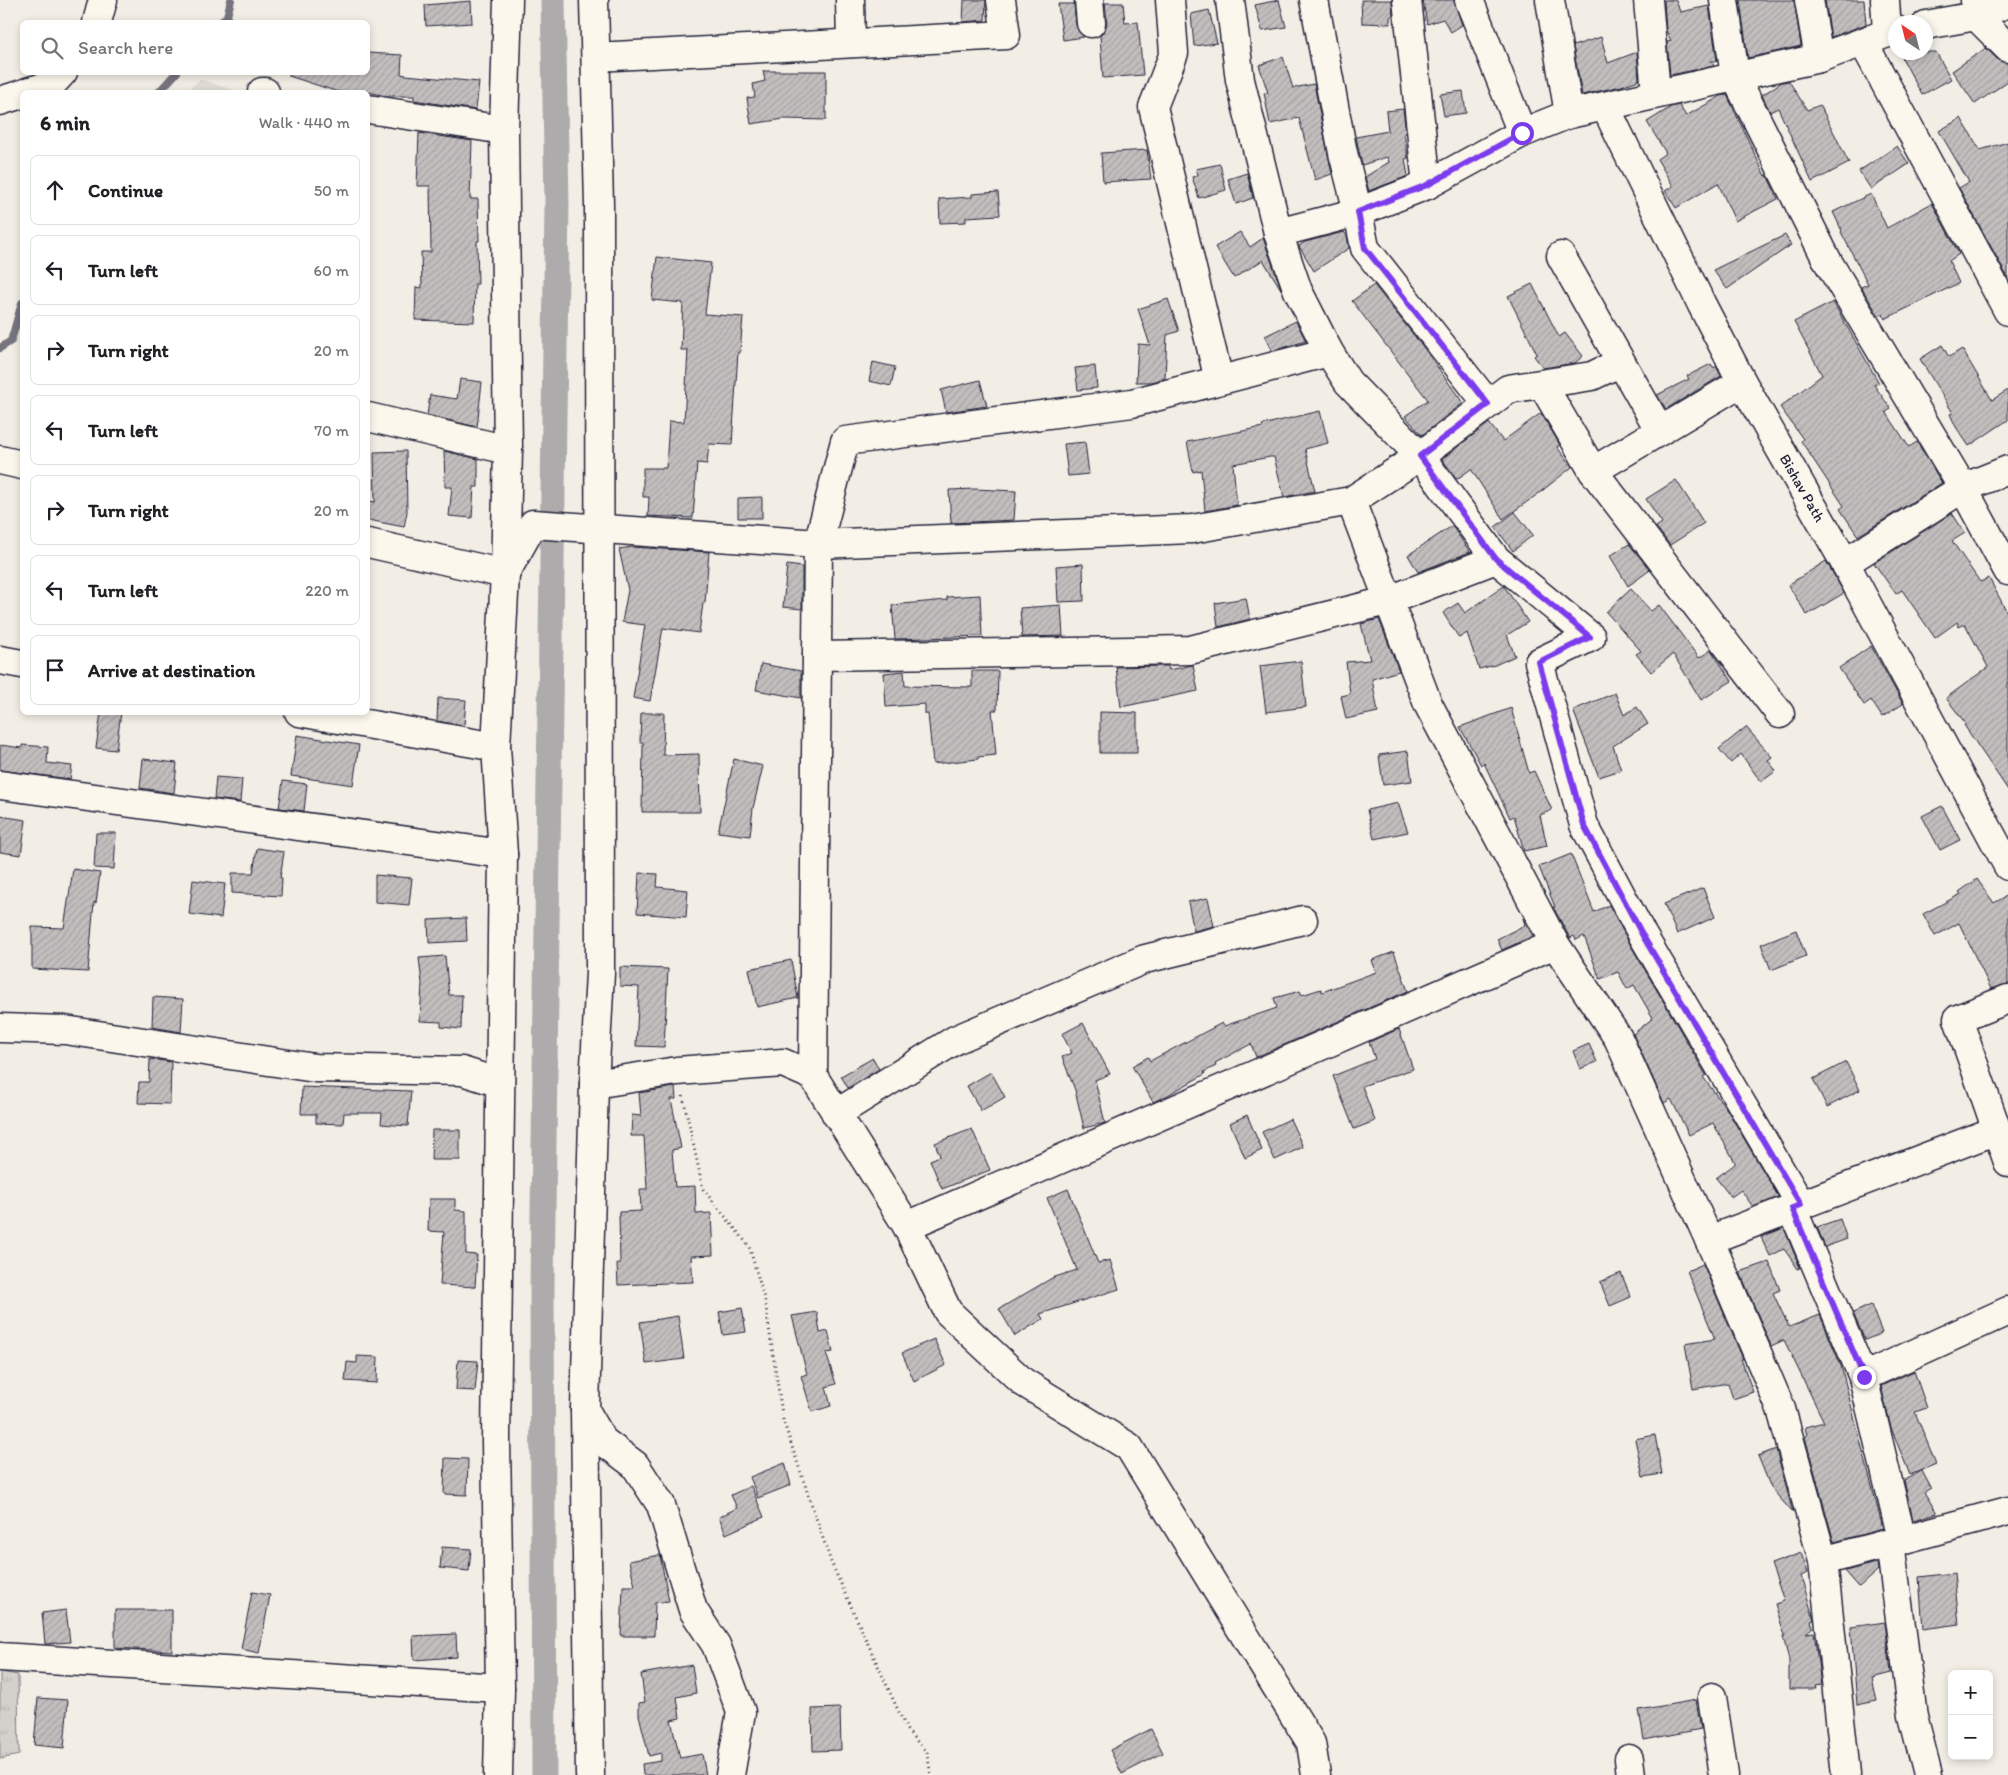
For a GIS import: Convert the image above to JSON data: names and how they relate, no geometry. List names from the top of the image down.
{
  "streets": {
    "street": ["Bishav Path"]
  },
  "north": "top left",
  "page": {
    "search": "Search here",
    "heading": ["6 min", "Walk · 440 m"],
    "list": [
      ["Continue", "50 m"],
      ["Turn left", "60 m"],
      ["Turn right", "20 m"],
      ["Turn left", "70 m"],
      ["Turn right", "20 m"],
      ["Turn left", "220 m"],
      "Arrive at destination"
    ],
    "map_buttons": ["+", "−"]
  }
}
